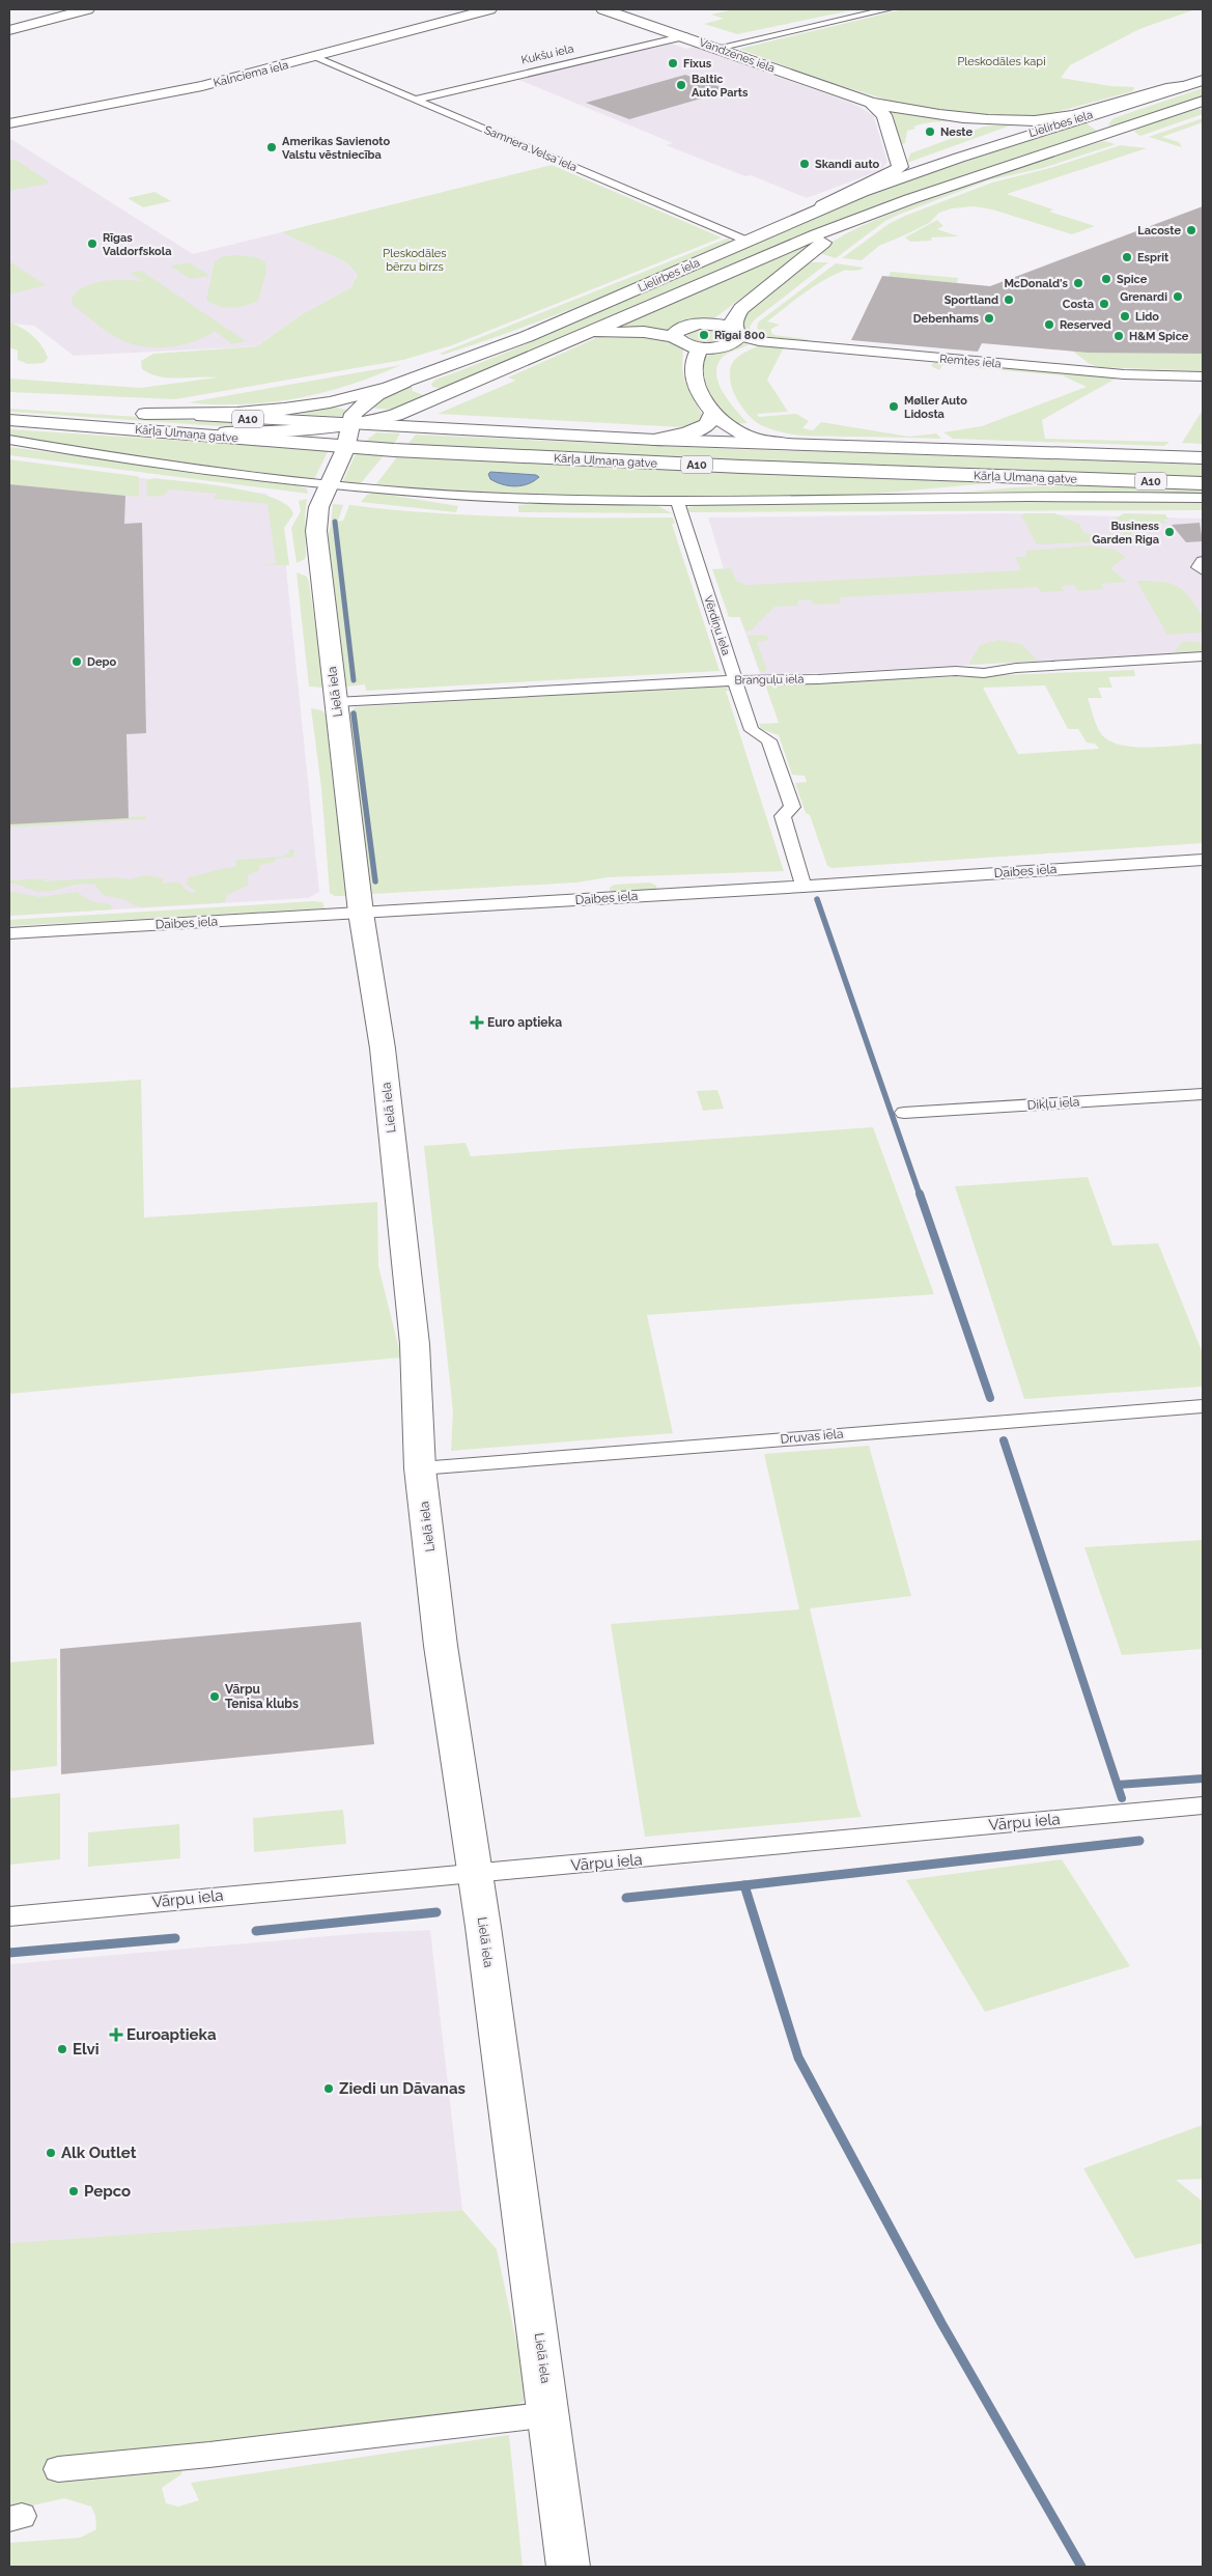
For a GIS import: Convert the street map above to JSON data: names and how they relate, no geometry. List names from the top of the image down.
{
  "streets": {
    "main road": [
      "Vandzenes iela",
      "Kalnciema iela",
      "Lielirbes iela",
      "A10",
      "Kārļa Ulmaņa gatve",
      "Lielā iela"
    ],
    "street": [
      "Kukšu iela",
      "Samnera Velsa iela",
      "Remtes iela",
      "Vērdiņu iela",
      "Branguļu iela",
      "Daibes iela",
      "Dikļu iela",
      "Druvas iela",
      "Vārpu iela"
    ]
  },
  "crossings": [
    ["Kukšu iela", "Vandzenes iela"],
    ["Kukšu iela", "Samnera Velsa iela"],
    ["Vandzenes iela", "Lielirbes iela"],
    ["Kalnciema iela", "Samnera Velsa iela"],
    ["Lielirbes iela", "Samnera Velsa iela"],
    ["Lielirbes iela", "Kārļa Ulmaņa gatve"],
    ["Kārļa Ulmaņa gatve", "Lielā iela"],
    ["Vērdiņu iela", "Branguļu iela"],
    ["Vērdiņu iela", "Daibes iela"],
    ["Branguļu iela", "Lielā iela"],
    ["Lielā iela", "Daibes iela"],
    ["Lielā iela", "Druvas iela"],
    ["Lielā iela", "Vārpu iela"]
  ],
  "parks": ["Pleskodāles kapi", "Pleskodāles bērzu birzs"],
  "places": {
    "other": [
      "Fixus",
      "Baltic Auto Parts",
      "Neste",
      "Amerikas Savienoto Valstu vēstniecība",
      "Skandi auto",
      "Lacoste",
      "Rīgas Valdorfskola",
      "Esprit",
      "Spice",
      "McDonald's",
      "Grenardi",
      "Sportland",
      "Costa",
      "Lido",
      "Debenhams",
      "Reserved",
      "Rīgai 800",
      "H&M Spice",
      "Møller Auto Lidosta",
      "Business Garden Riga",
      "Depo",
      "Vārpu Tenisa klubs",
      "Elvi",
      "Ziedi un Dāvanas",
      "Alk Outlet",
      "Pepco"
    ],
    "health": ["Euro aptieka", "Euroaptieka"]
  }
}
